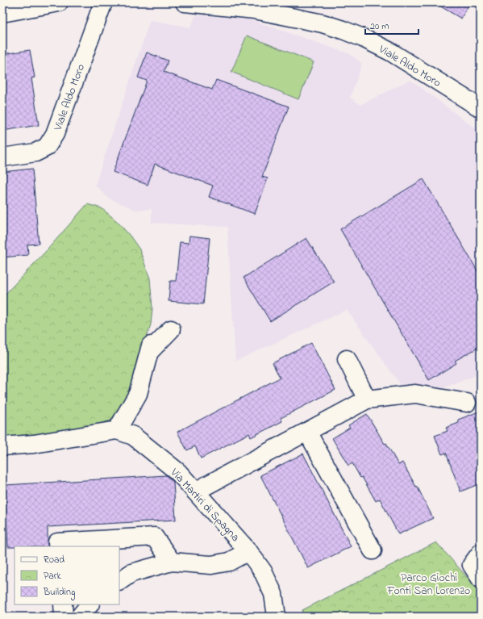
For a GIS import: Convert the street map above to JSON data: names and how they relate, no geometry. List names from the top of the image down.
{
  "streets": {
    "street": ["Viale Aldo Moro", "Via Martiri di Spagna"]
  },
  "parks": ["Parco Giochi Fonti San Lorenzo"],
  "legend": ["Road", "Park", "Building"],
  "scale_bar": "20 m"
}
